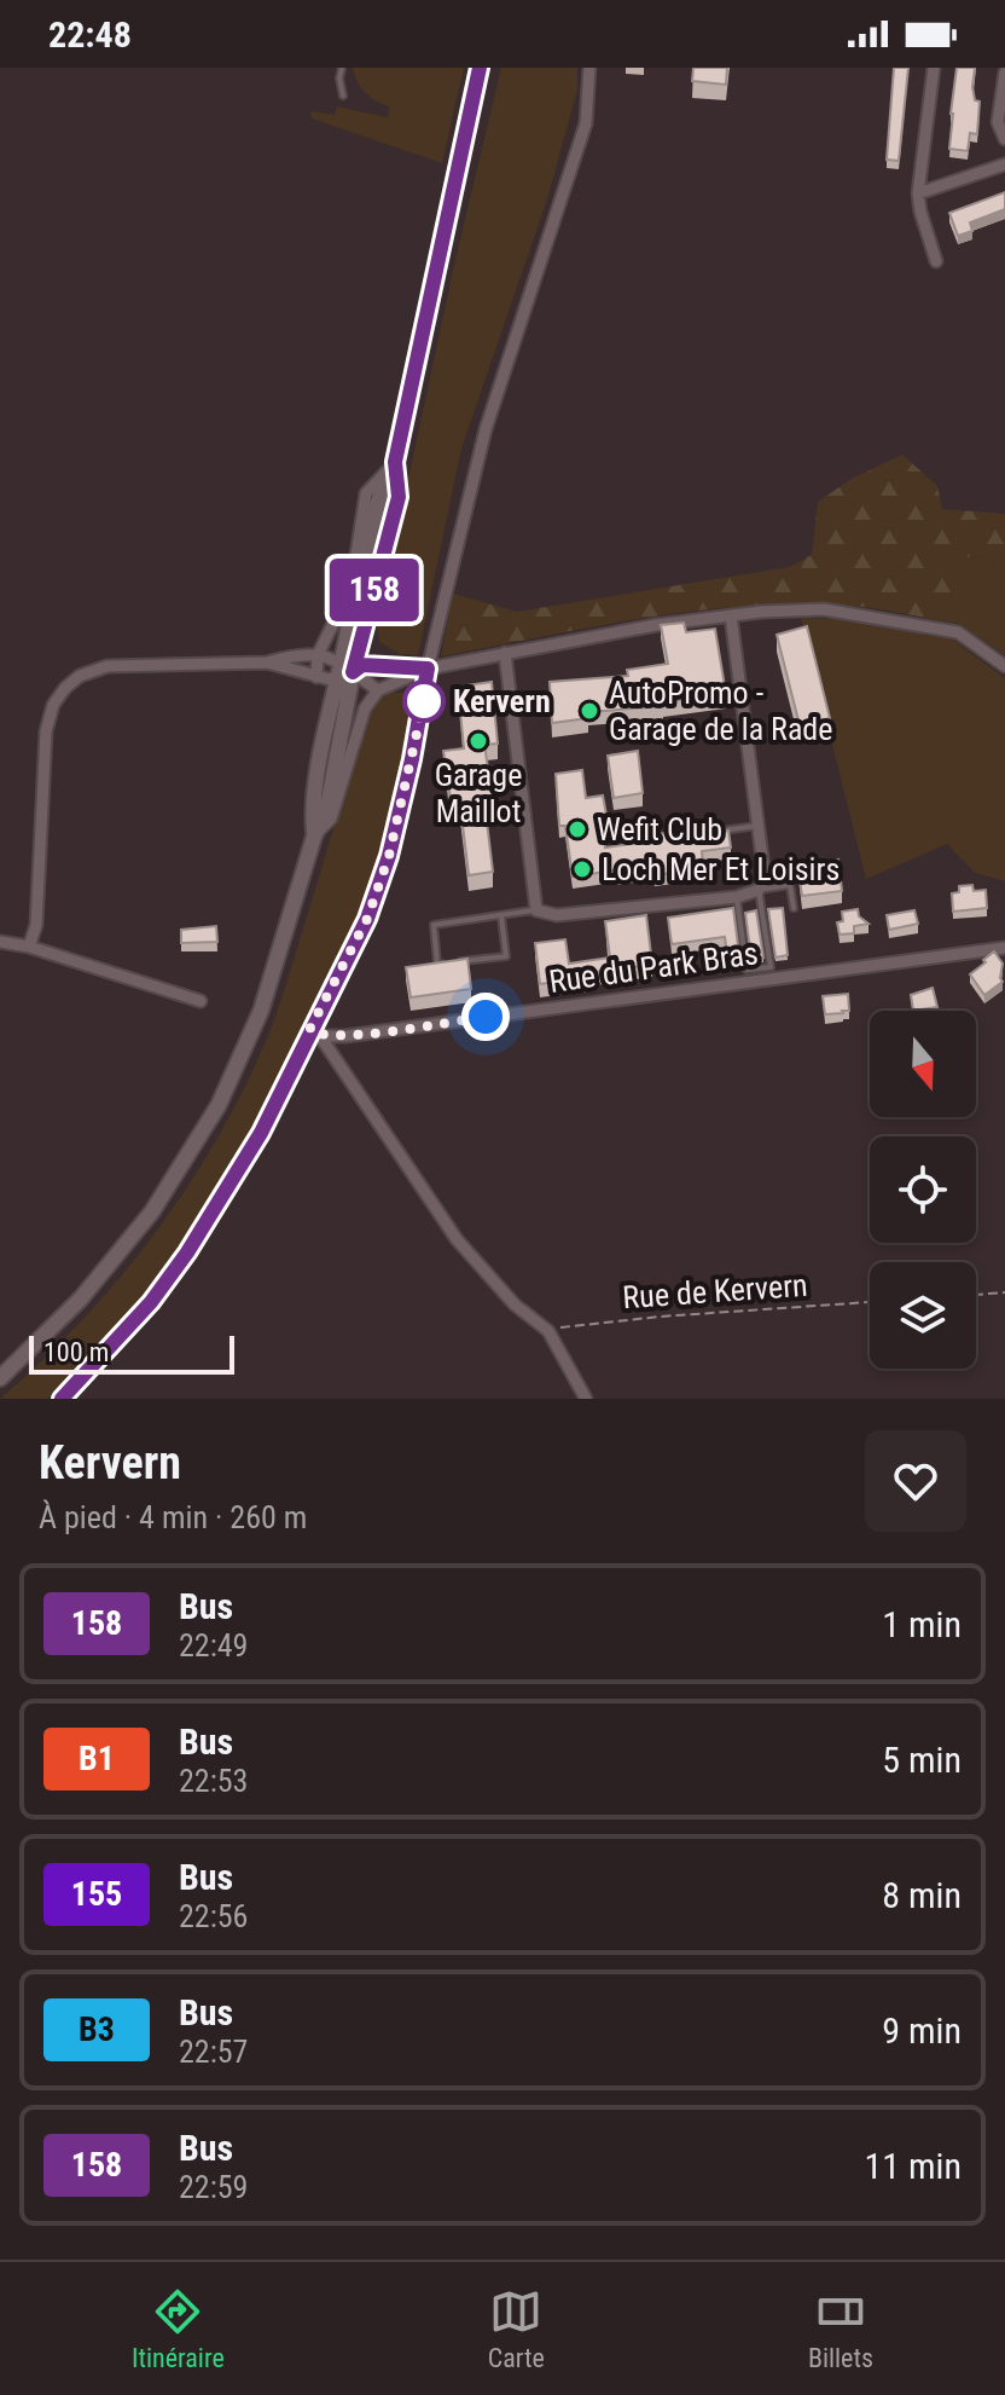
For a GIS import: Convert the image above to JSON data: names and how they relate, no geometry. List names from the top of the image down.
{
  "streets": {
    "street": ["Rue du Park Bras"],
    "path": ["Rue de Kervern"]
  },
  "places": [
    "Kervern",
    "AutoPromo - Garage de la Rade",
    "Garage Maillot",
    "Wefit Club",
    "Loch Mer Et Loisirs"
  ],
  "lines": ["bus line 158"],
  "scale_bar": "100 m",
  "north": "bottom",
  "page": {
    "status": "22:48",
    "on_map": "158",
    "scale": "100 m",
    "heading": ["Kervern", "À pied · 4 min · 260 m"],
    "list": [
      {
        "mark": "158",
        "name": "Bus",
        "note": "22:49",
        "value": "1 min"
      },
      {
        "mark": "B1",
        "name": "Bus",
        "note": "22:53",
        "value": "5 min"
      },
      {
        "mark": "155",
        "name": "Bus",
        "note": "22:56",
        "value": "8 min"
      },
      {
        "mark": "B3",
        "name": "Bus",
        "note": "22:57",
        "value": "9 min"
      },
      {
        "mark": "158",
        "name": "Bus",
        "note": "22:59",
        "value": "11 min"
      }
    ],
    "tabs": ["Itinéraire", "Carte", "Billets"]
  }
}
